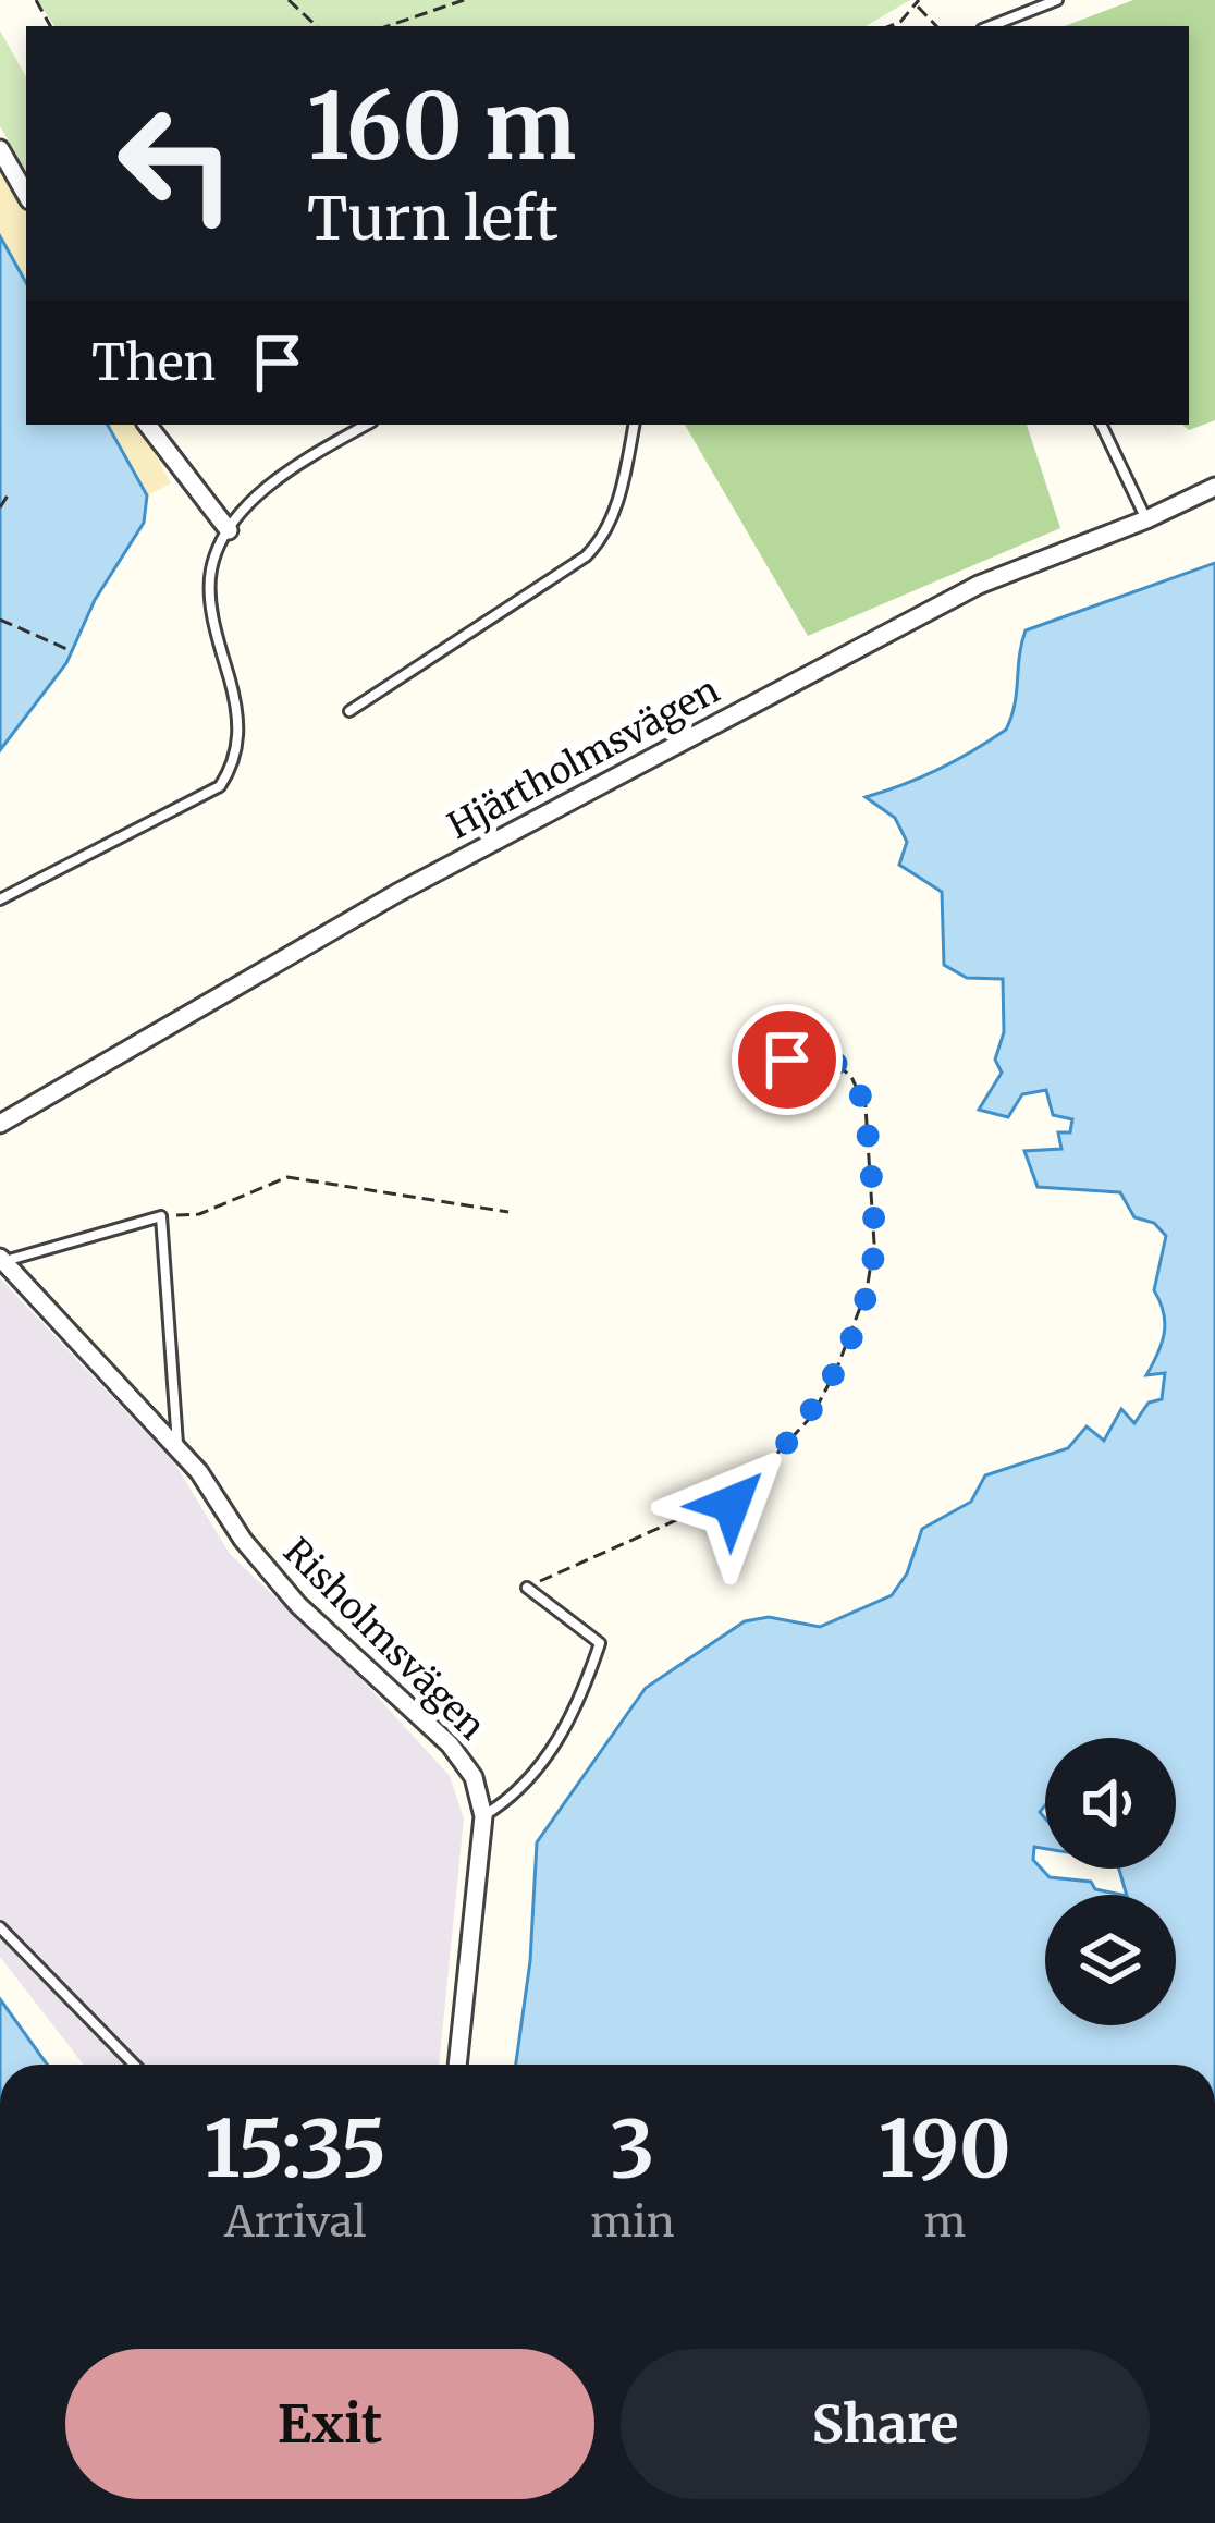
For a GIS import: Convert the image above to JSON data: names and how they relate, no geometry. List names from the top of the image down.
{
  "streets": {
    "street": ["Hjärtholmsvägen", "Risholmsvägen"]
  },
  "page": {
    "turn": ["160 m", "Turn left"],
    "then": "Then",
    "eta": [
      "15:35",
      "Arrival",
      "3",
      "min",
      "190",
      "m"
    ],
    "buttons": ["Exit", "Share"]
  }
}
